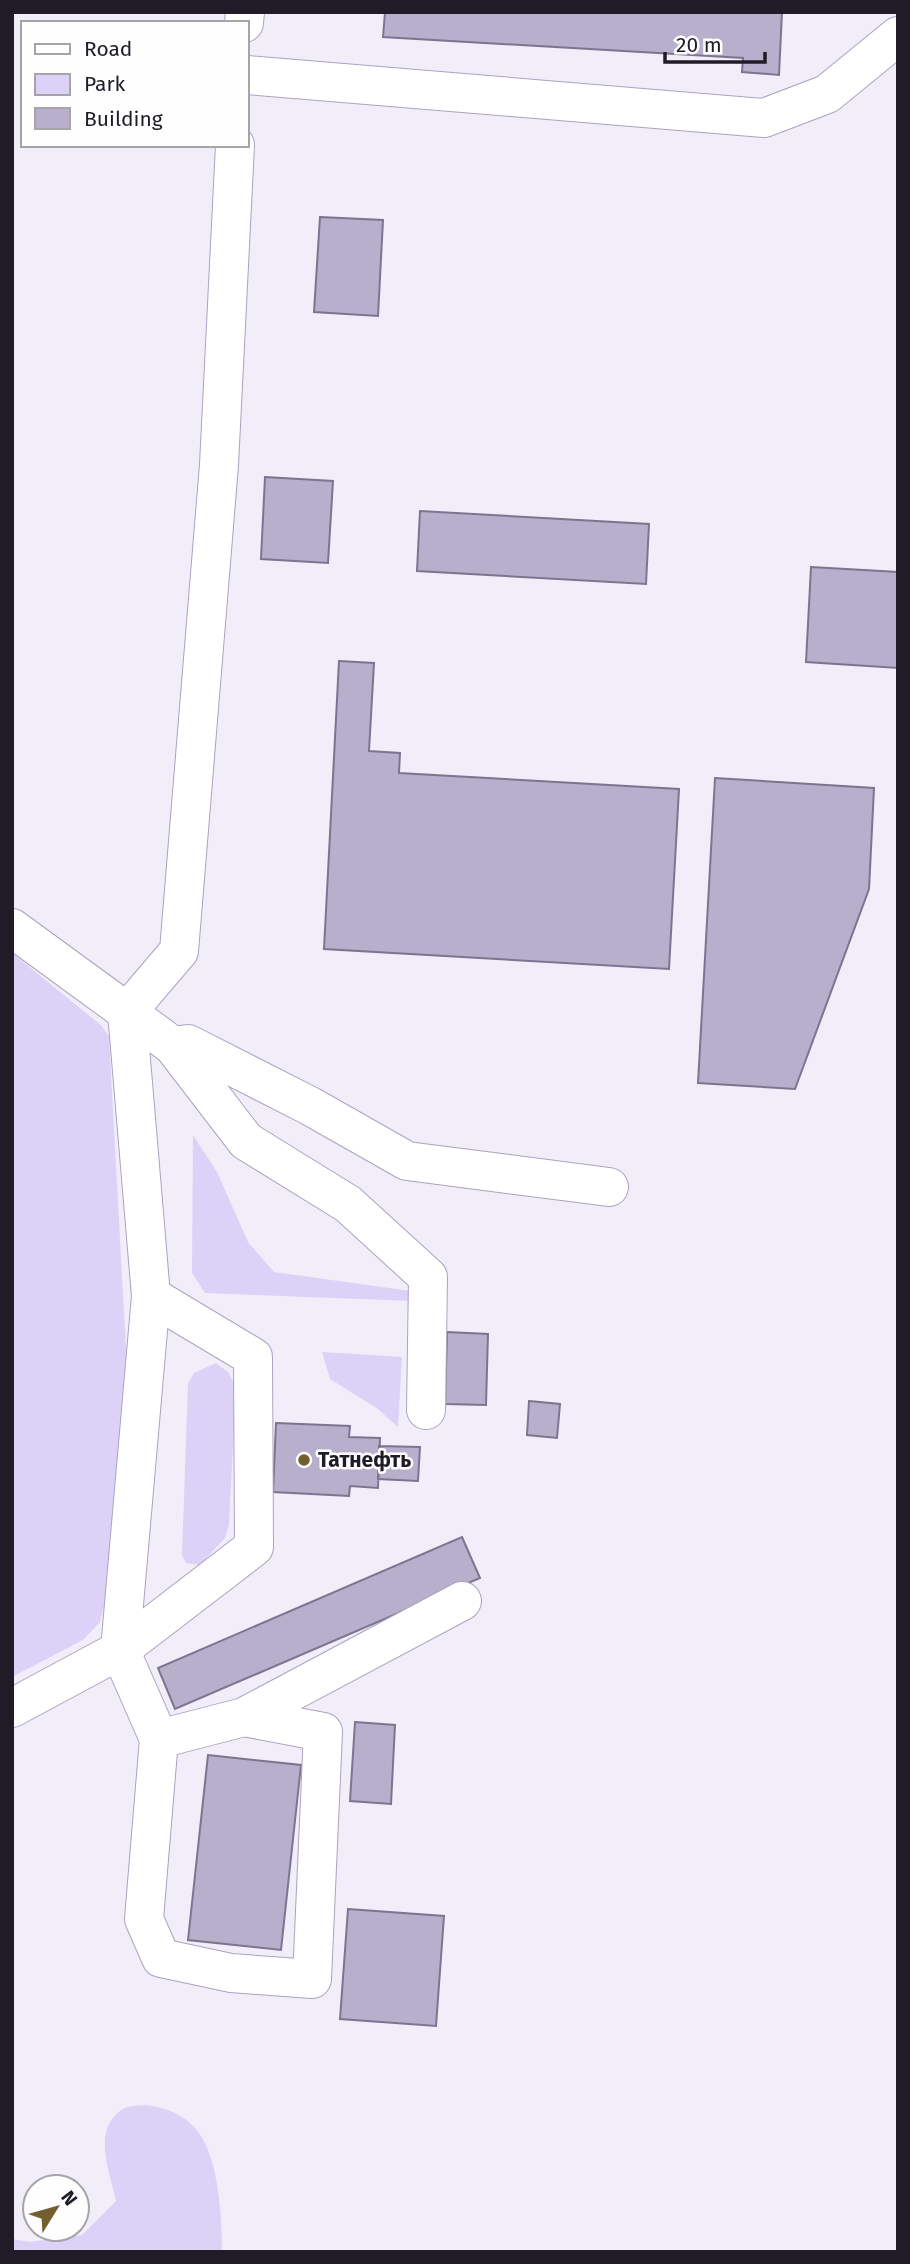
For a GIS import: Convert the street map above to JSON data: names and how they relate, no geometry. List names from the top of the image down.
{
  "places": ["Татнефть"],
  "legend": ["Road", "Park", "Building"],
  "scale_bar": "20 m",
  "north": "top right"
}
